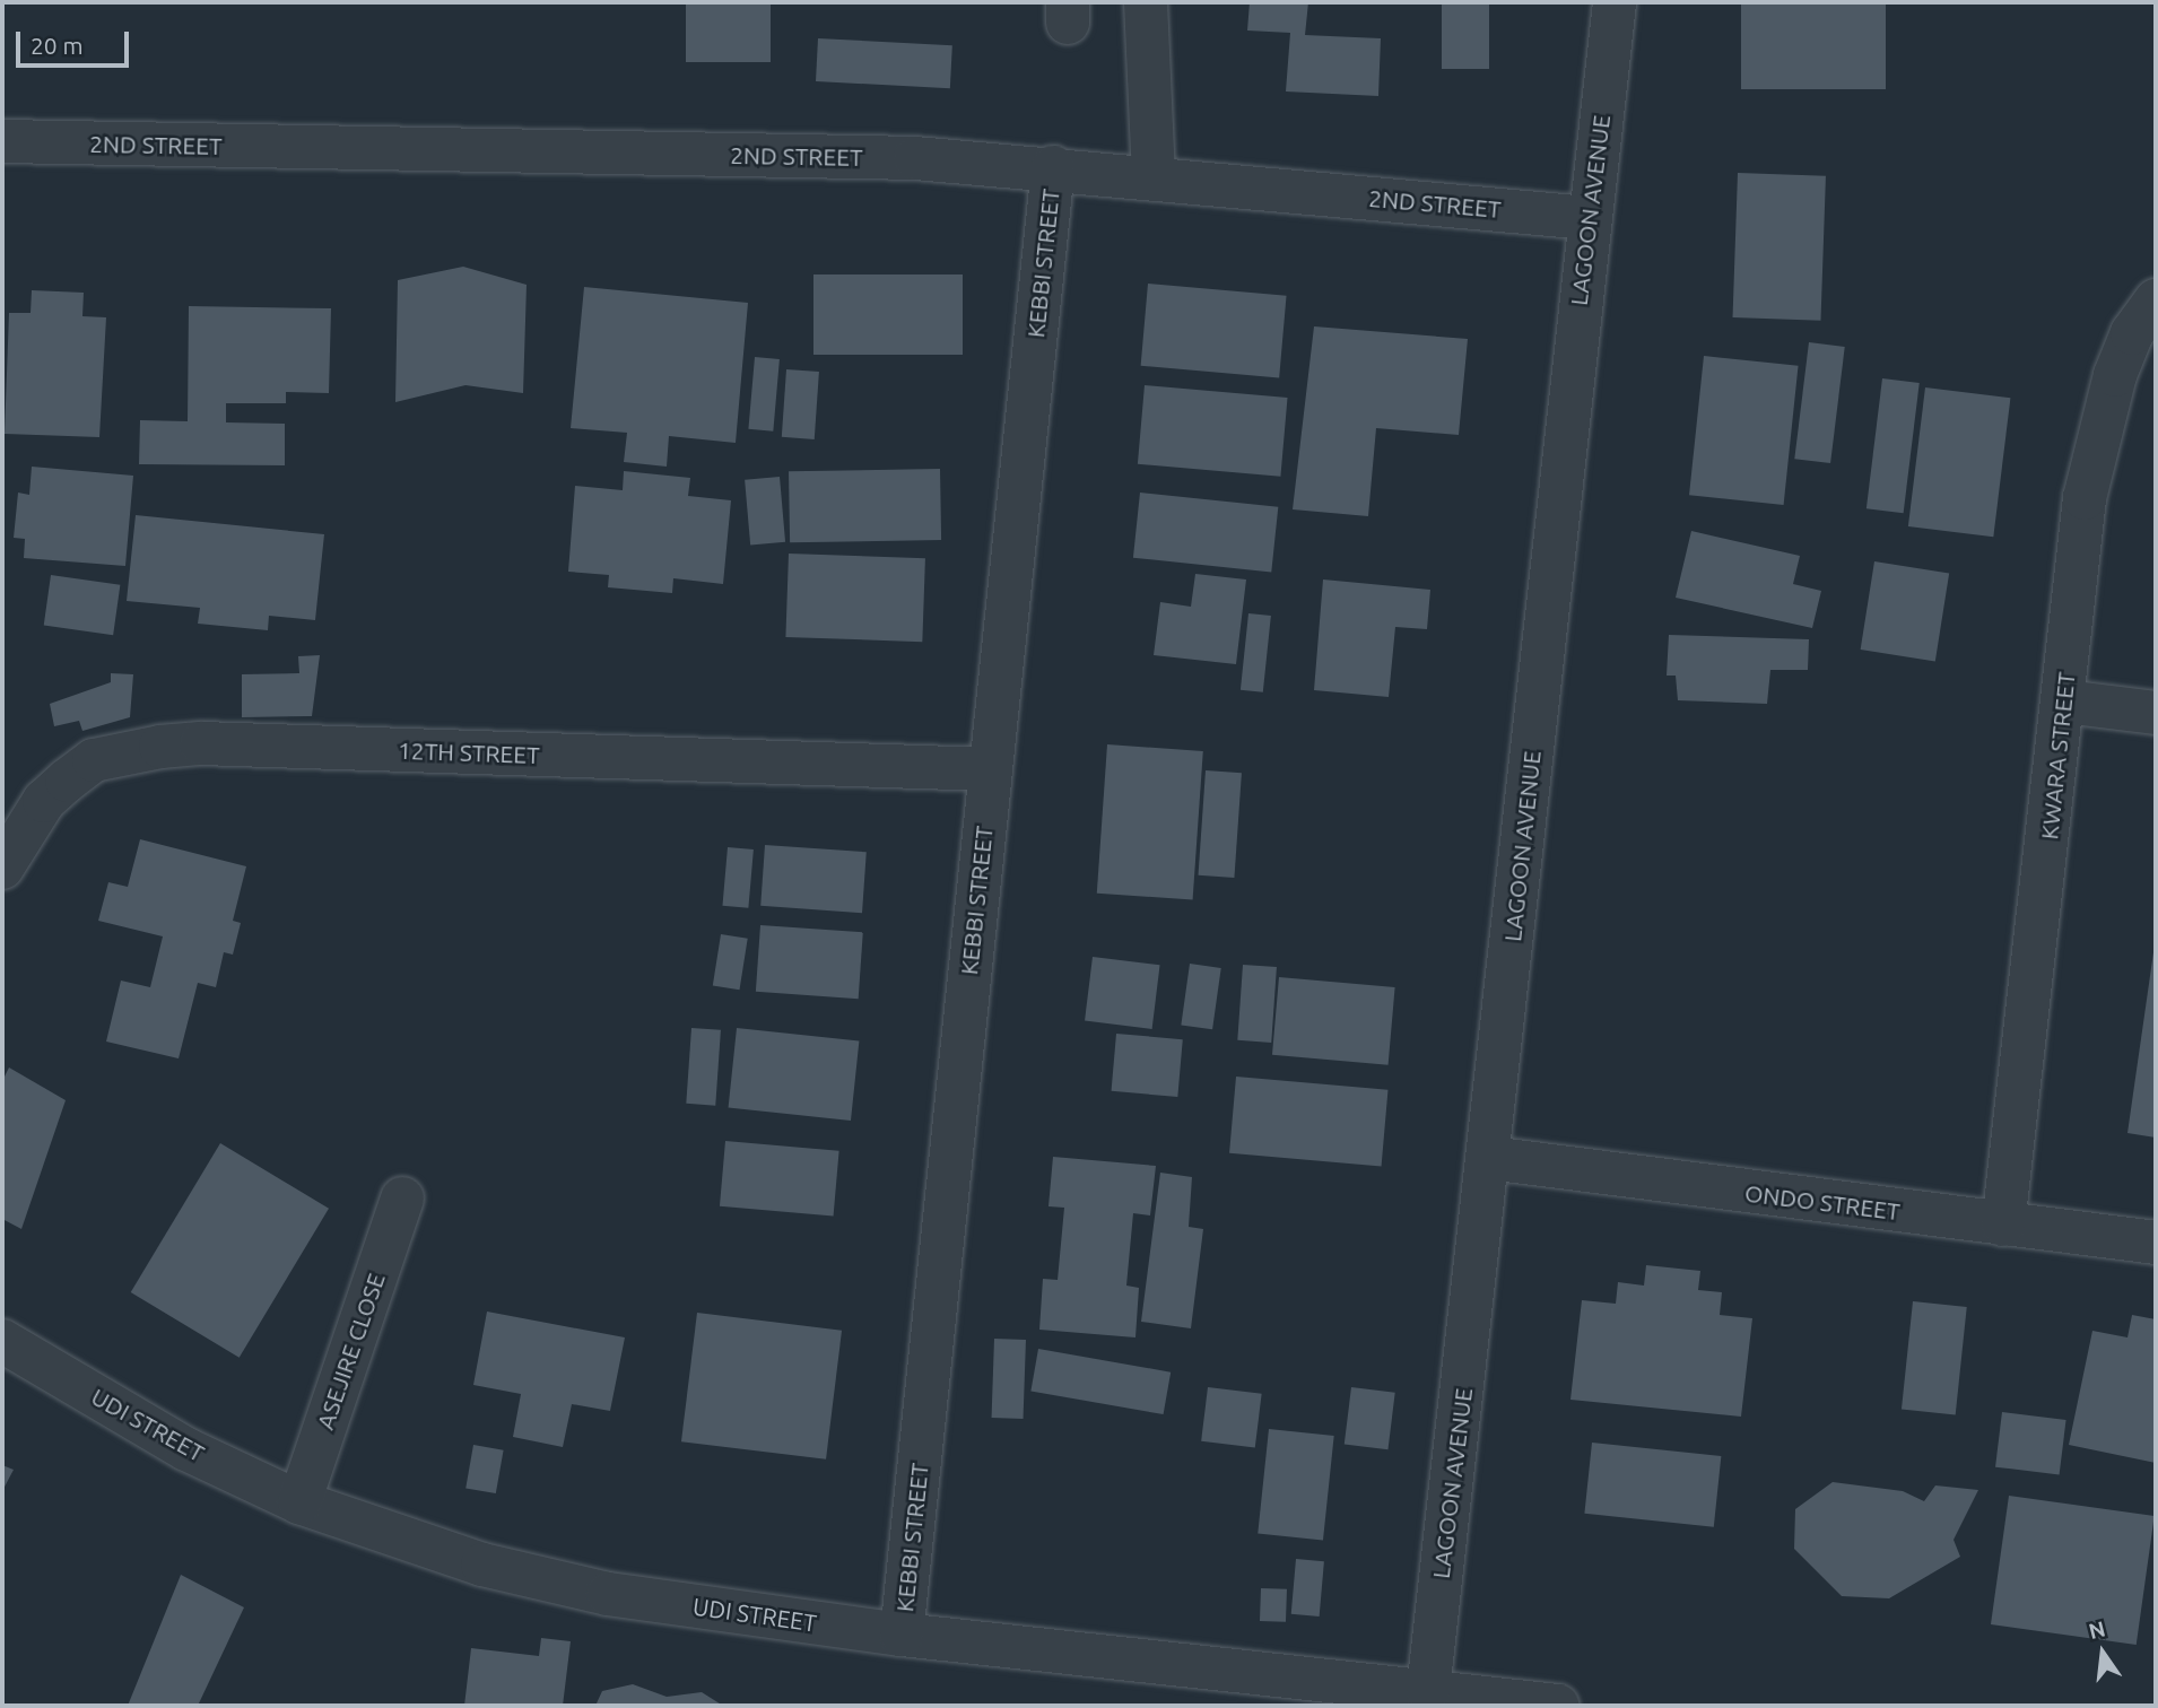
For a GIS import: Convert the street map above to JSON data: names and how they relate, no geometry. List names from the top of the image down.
{
  "streets": {
    "street": [
      "2ND STREET",
      "LAGOON AVENUE",
      "KEBBI STREET",
      "12TH STREET",
      "KWARA STREET",
      "ONDO STREET",
      "ASEJIRE CLOSE",
      "UDI STREET"
    ]
  },
  "crossings": [
    ["2ND STREET", "LAGOON AVENUE"],
    ["2ND STREET", "KEBBI STREET"],
    ["LAGOON AVENUE", "ONDO STREET"],
    ["LAGOON AVENUE", "UDI STREET"],
    ["KEBBI STREET", "12TH STREET"],
    ["KEBBI STREET", "UDI STREET"],
    ["KWARA STREET", "ONDO STREET"],
    ["ASEJIRE CLOSE", "UDI STREET"]
  ],
  "scale_bar": "20 m",
  "north": "top"
}
